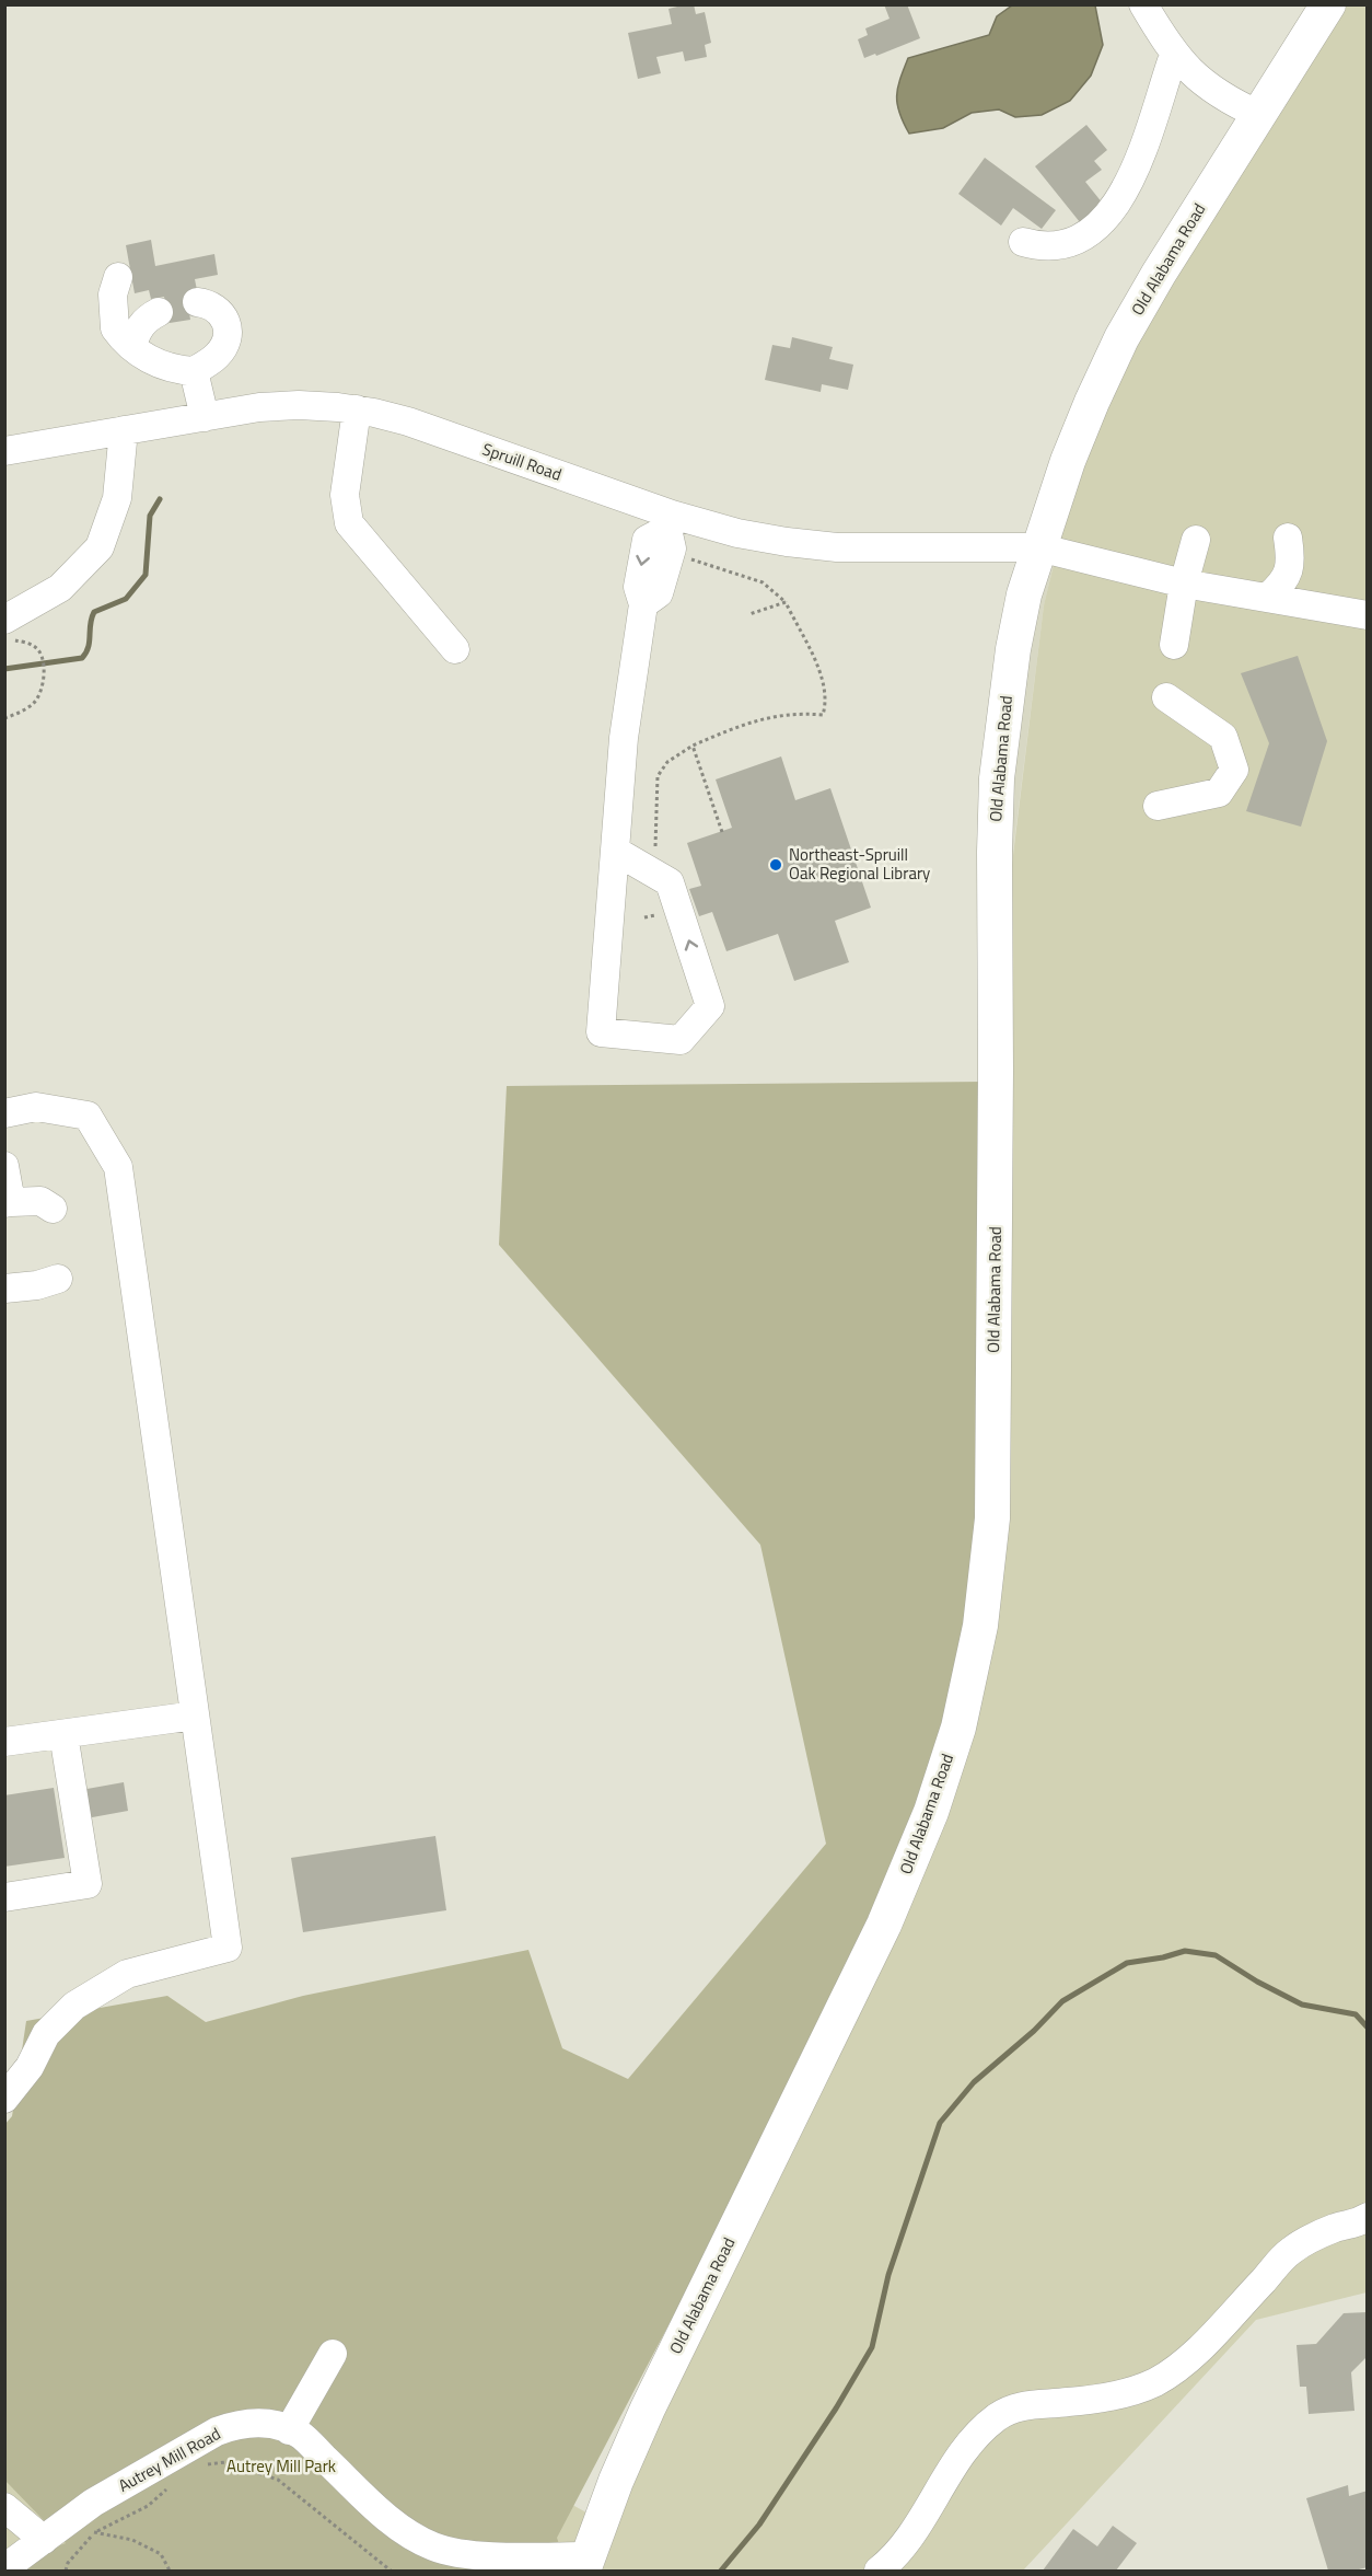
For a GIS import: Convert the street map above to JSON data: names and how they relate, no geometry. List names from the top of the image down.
{
  "streets": {
    "main road": ["Old Alabama Road"],
    "street": ["Spruill Road", "Autrey Mill Road"]
  },
  "crossings": [
    ["Old Alabama Road", "Spruill Road"],
    ["Old Alabama Road", "Autrey Mill Road"]
  ],
  "parks": ["Autrey Mill Park"],
  "places": ["Northeast-Spruill Oak Regional Library"]
}
